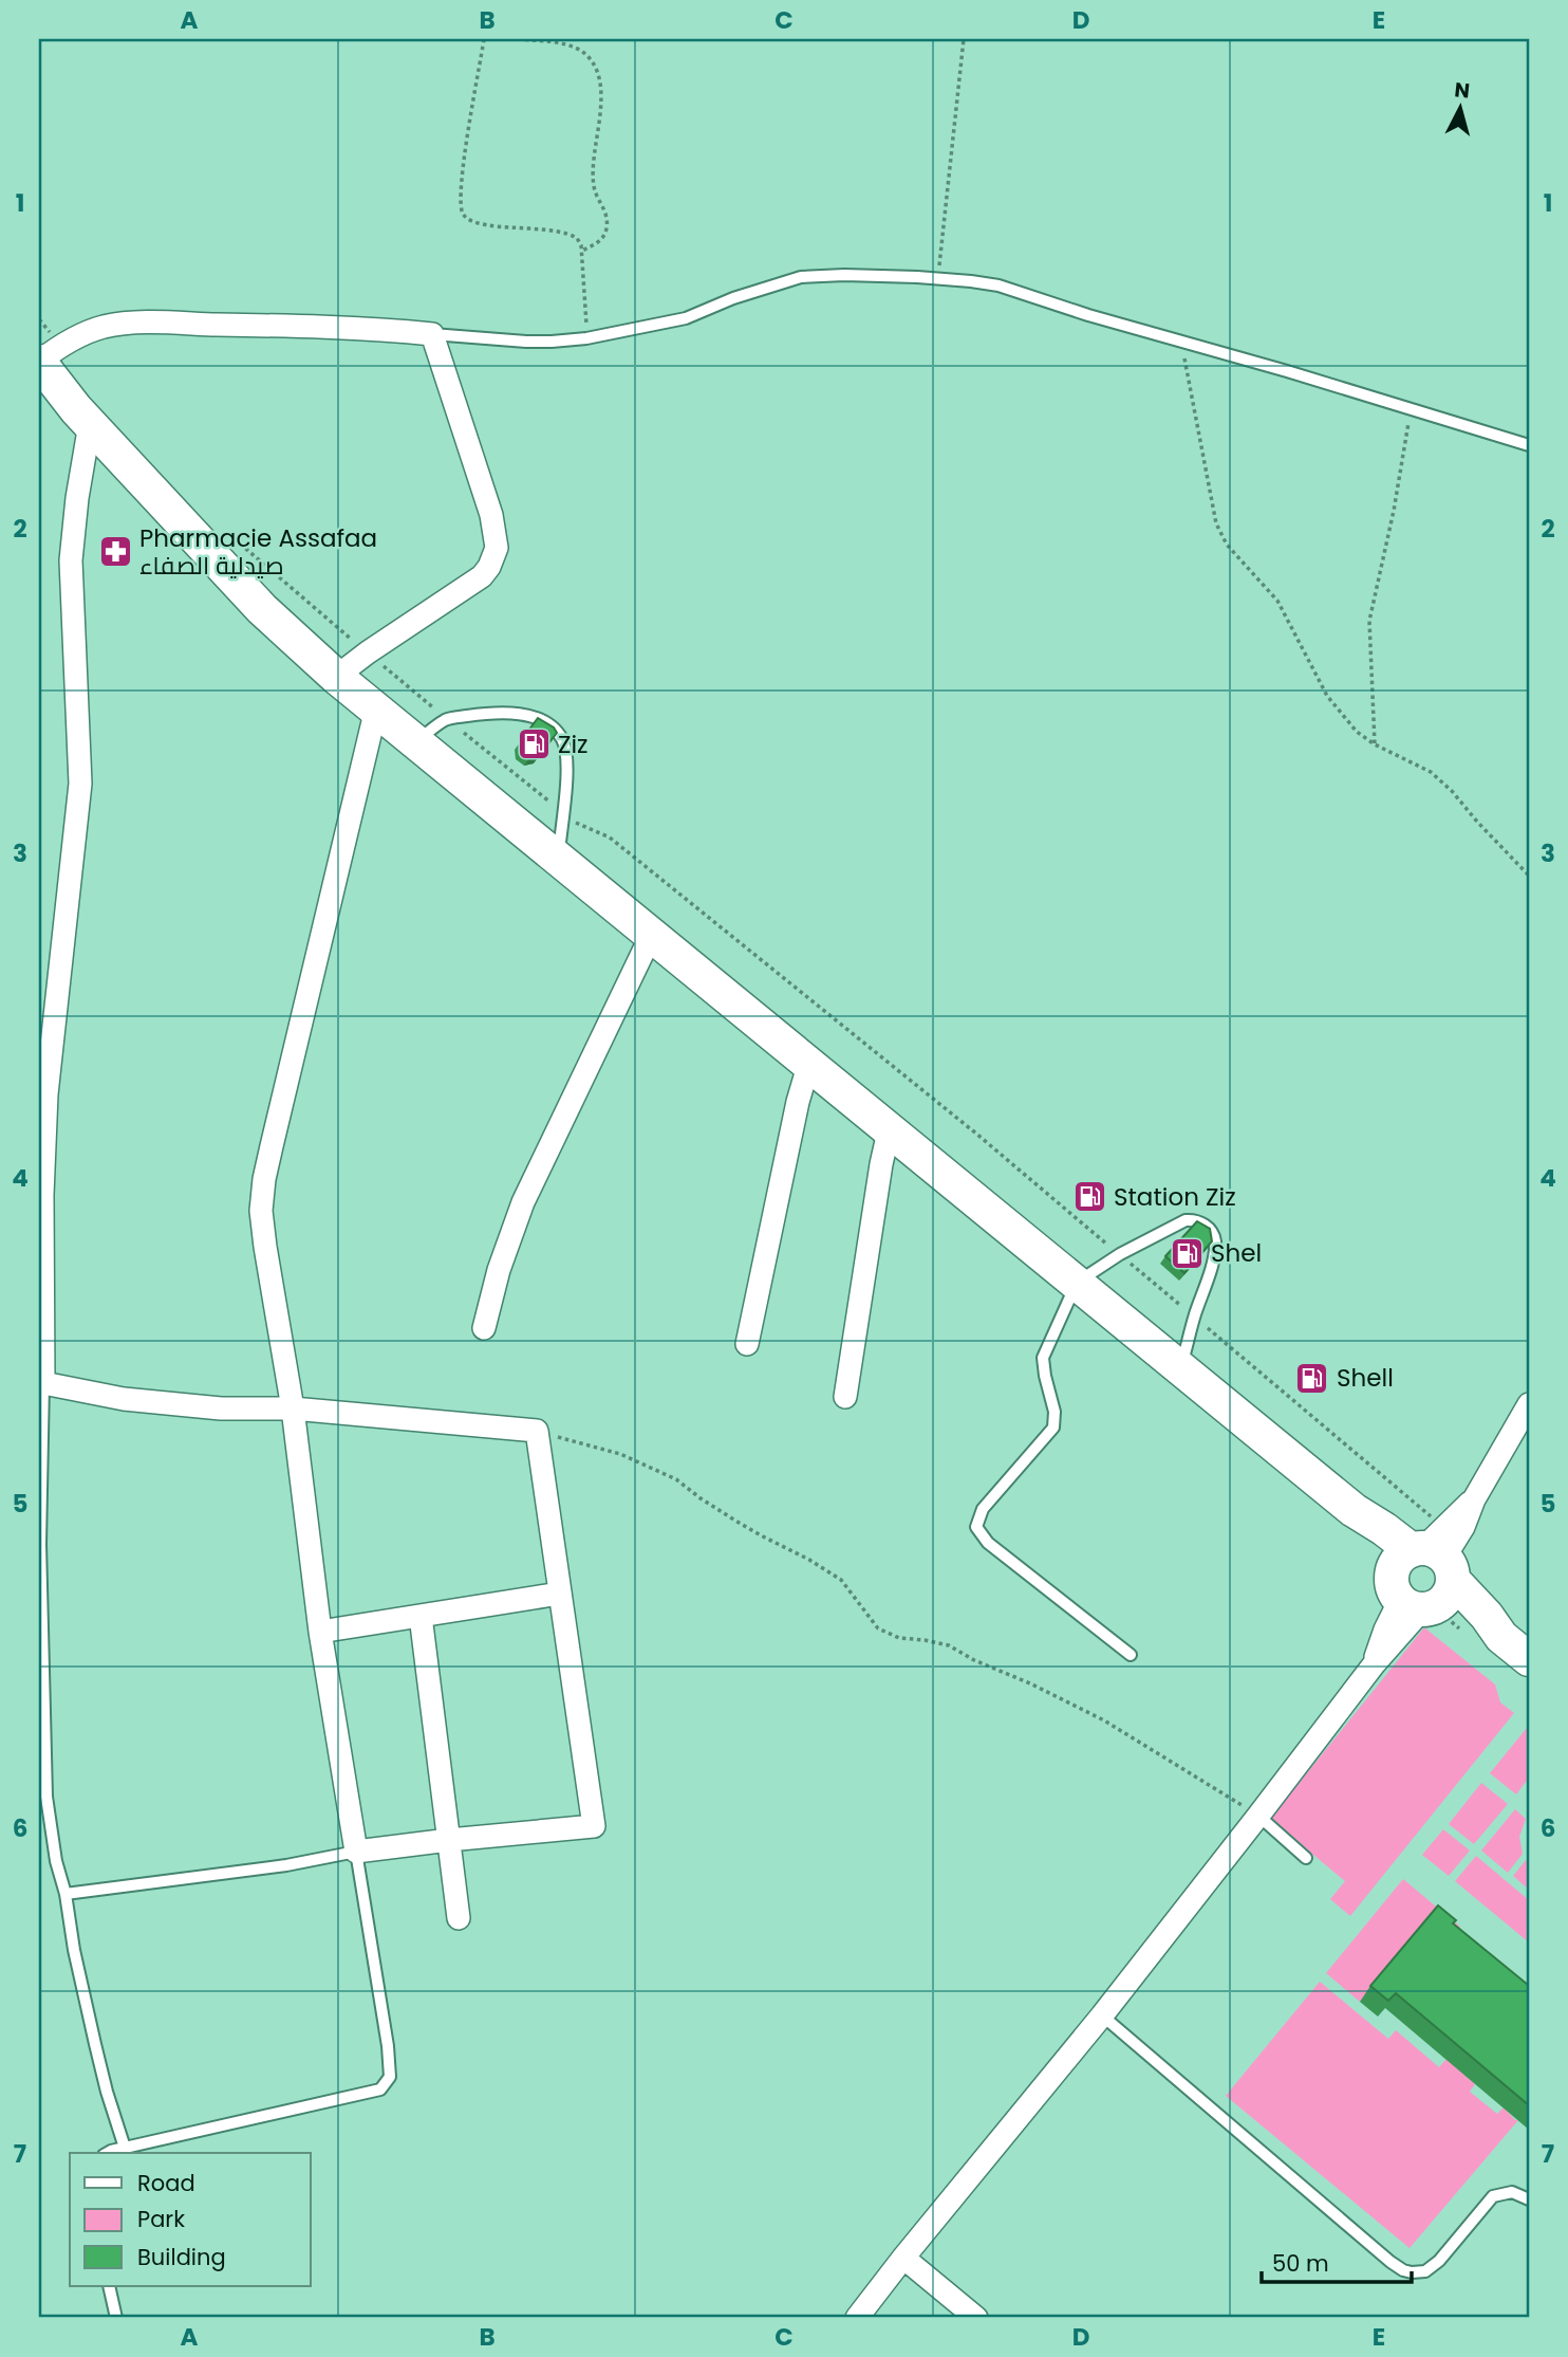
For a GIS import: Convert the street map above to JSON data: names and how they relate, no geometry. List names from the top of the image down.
{
  "places": {
    "pharmacy": ["Pharmacie Assafaa صيدلية الصفاء"],
    "fuel station": [
      "Ziz",
      "Station Ziz",
      "Shel",
      "Shell"
    ]
  },
  "legend": ["Road", "Park", "Building"],
  "scale_bar": "50 m",
  "north": "top",
  "grid": {
    "columns": [
      "A",
      "B",
      "C",
      "D",
      "E"
    ],
    "rows": [
      "1",
      "2",
      "3",
      "4",
      "5",
      "6",
      "7"
    ]
  }
}
